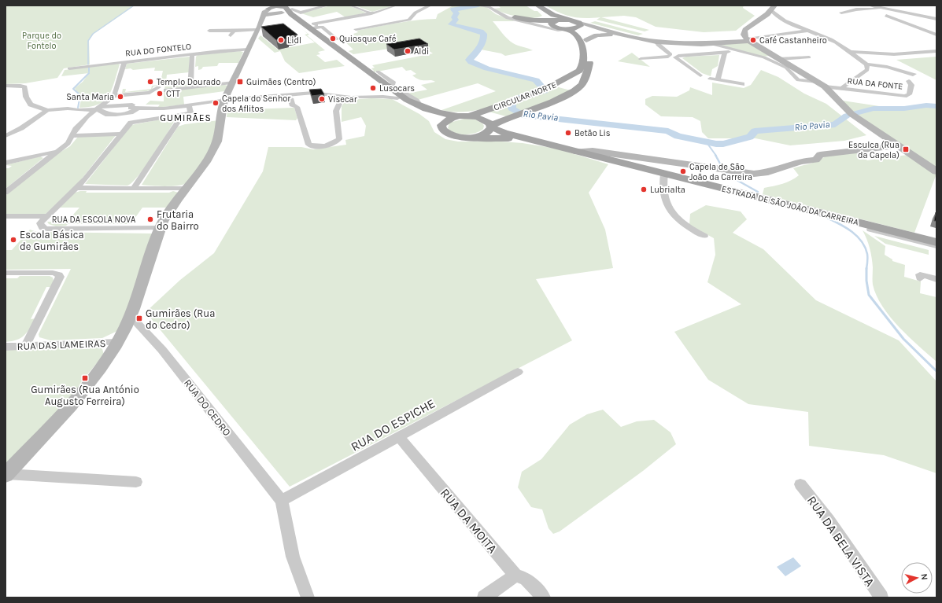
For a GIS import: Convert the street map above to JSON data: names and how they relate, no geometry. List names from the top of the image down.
{
  "streets": {
    "main road": ["CIRCULAR NORTE", "ESTRADA DE SÃO JOÃO DA CARREIRA"],
    "street": [
      "RUA DO FONTELO",
      "RUA DA FONTE",
      "RUA DA ESCOLA NOVA",
      "RUA DAS LAMEIRAS",
      "RUA DO CEDRO",
      "RUA DO ESPICHE",
      "RUA DA MOITA",
      "RUA DA BELA VISTA"
    ]
  },
  "crossings": [
    ["RUA DO CEDRO", "RUA DO ESPICHE"],
    ["RUA DO ESPICHE", "RUA DA MOITA"]
  ],
  "districts": ["GUMIRÃES"],
  "water": ["Rio Pavia"],
  "parks": ["Parque do Fontelo"],
  "places": {
    "other": [
      "Quiosque Café",
      "Lidl",
      "Café Castanheiro",
      "Aldi",
      "Templo Dourado",
      "Lusocars",
      "CTT",
      "Santa Maria",
      "Visecar",
      "Capela do Senhor dos Aflitos",
      "Betão Lis",
      "Capela de São João da Carreira",
      "Lubrialta",
      "Frutaria do Bairro",
      "Escola Básica de Gumirães"
    ],
    "transit": [
      "Guimães (Centro)",
      "Esculca (Rua da Capela)",
      "Gumirães (Rua do Cedro)",
      "Gumirães (Rua António Augusto Ferreira)"
    ]
  },
  "north": "right"
}
